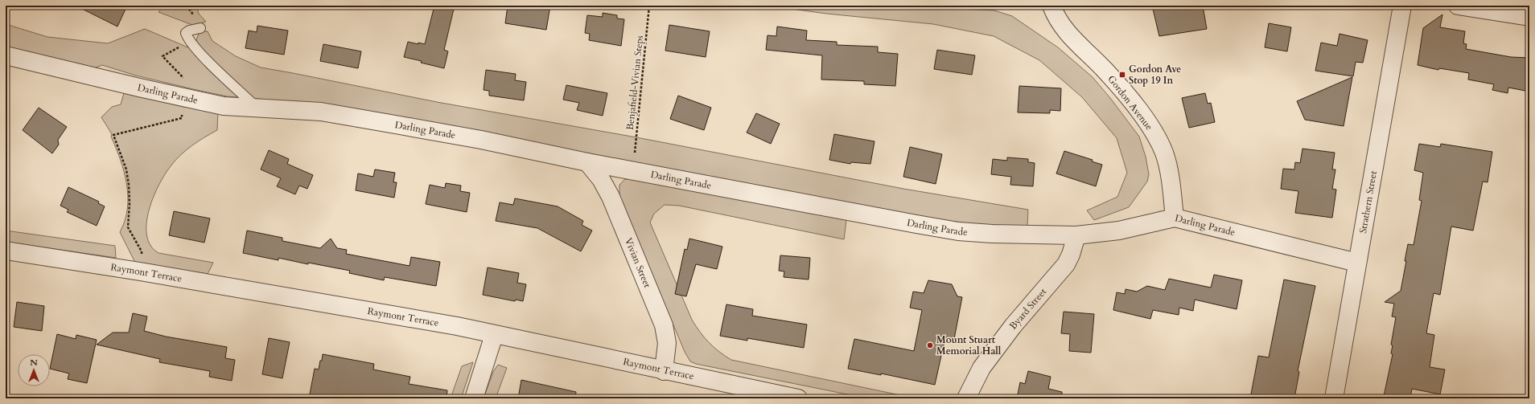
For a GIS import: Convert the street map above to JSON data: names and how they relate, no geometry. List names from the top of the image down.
{
  "streets": {
    "street": [
      "Darling Parade",
      "Gordon Avenue",
      "Strathern Street",
      "Vivian Street",
      "Raymont Terrace",
      "Byard Street"
    ],
    "path": ["Benjafield-Vivian Steps"]
  },
  "crossings": [
    ["Darling Parade", "Gordon Avenue"],
    ["Darling Parade", "Strathern Street"],
    ["Darling Parade", "Vivian Street"],
    ["Darling Parade", "Byard Street"],
    ["Vivian Street", "Raymont Terrace"]
  ],
  "places": {
    "transit": ["Gordon Ave Stop 19 In"],
    "other": ["Mount Stuart Memorial Hall"]
  },
  "north": "top"
}
